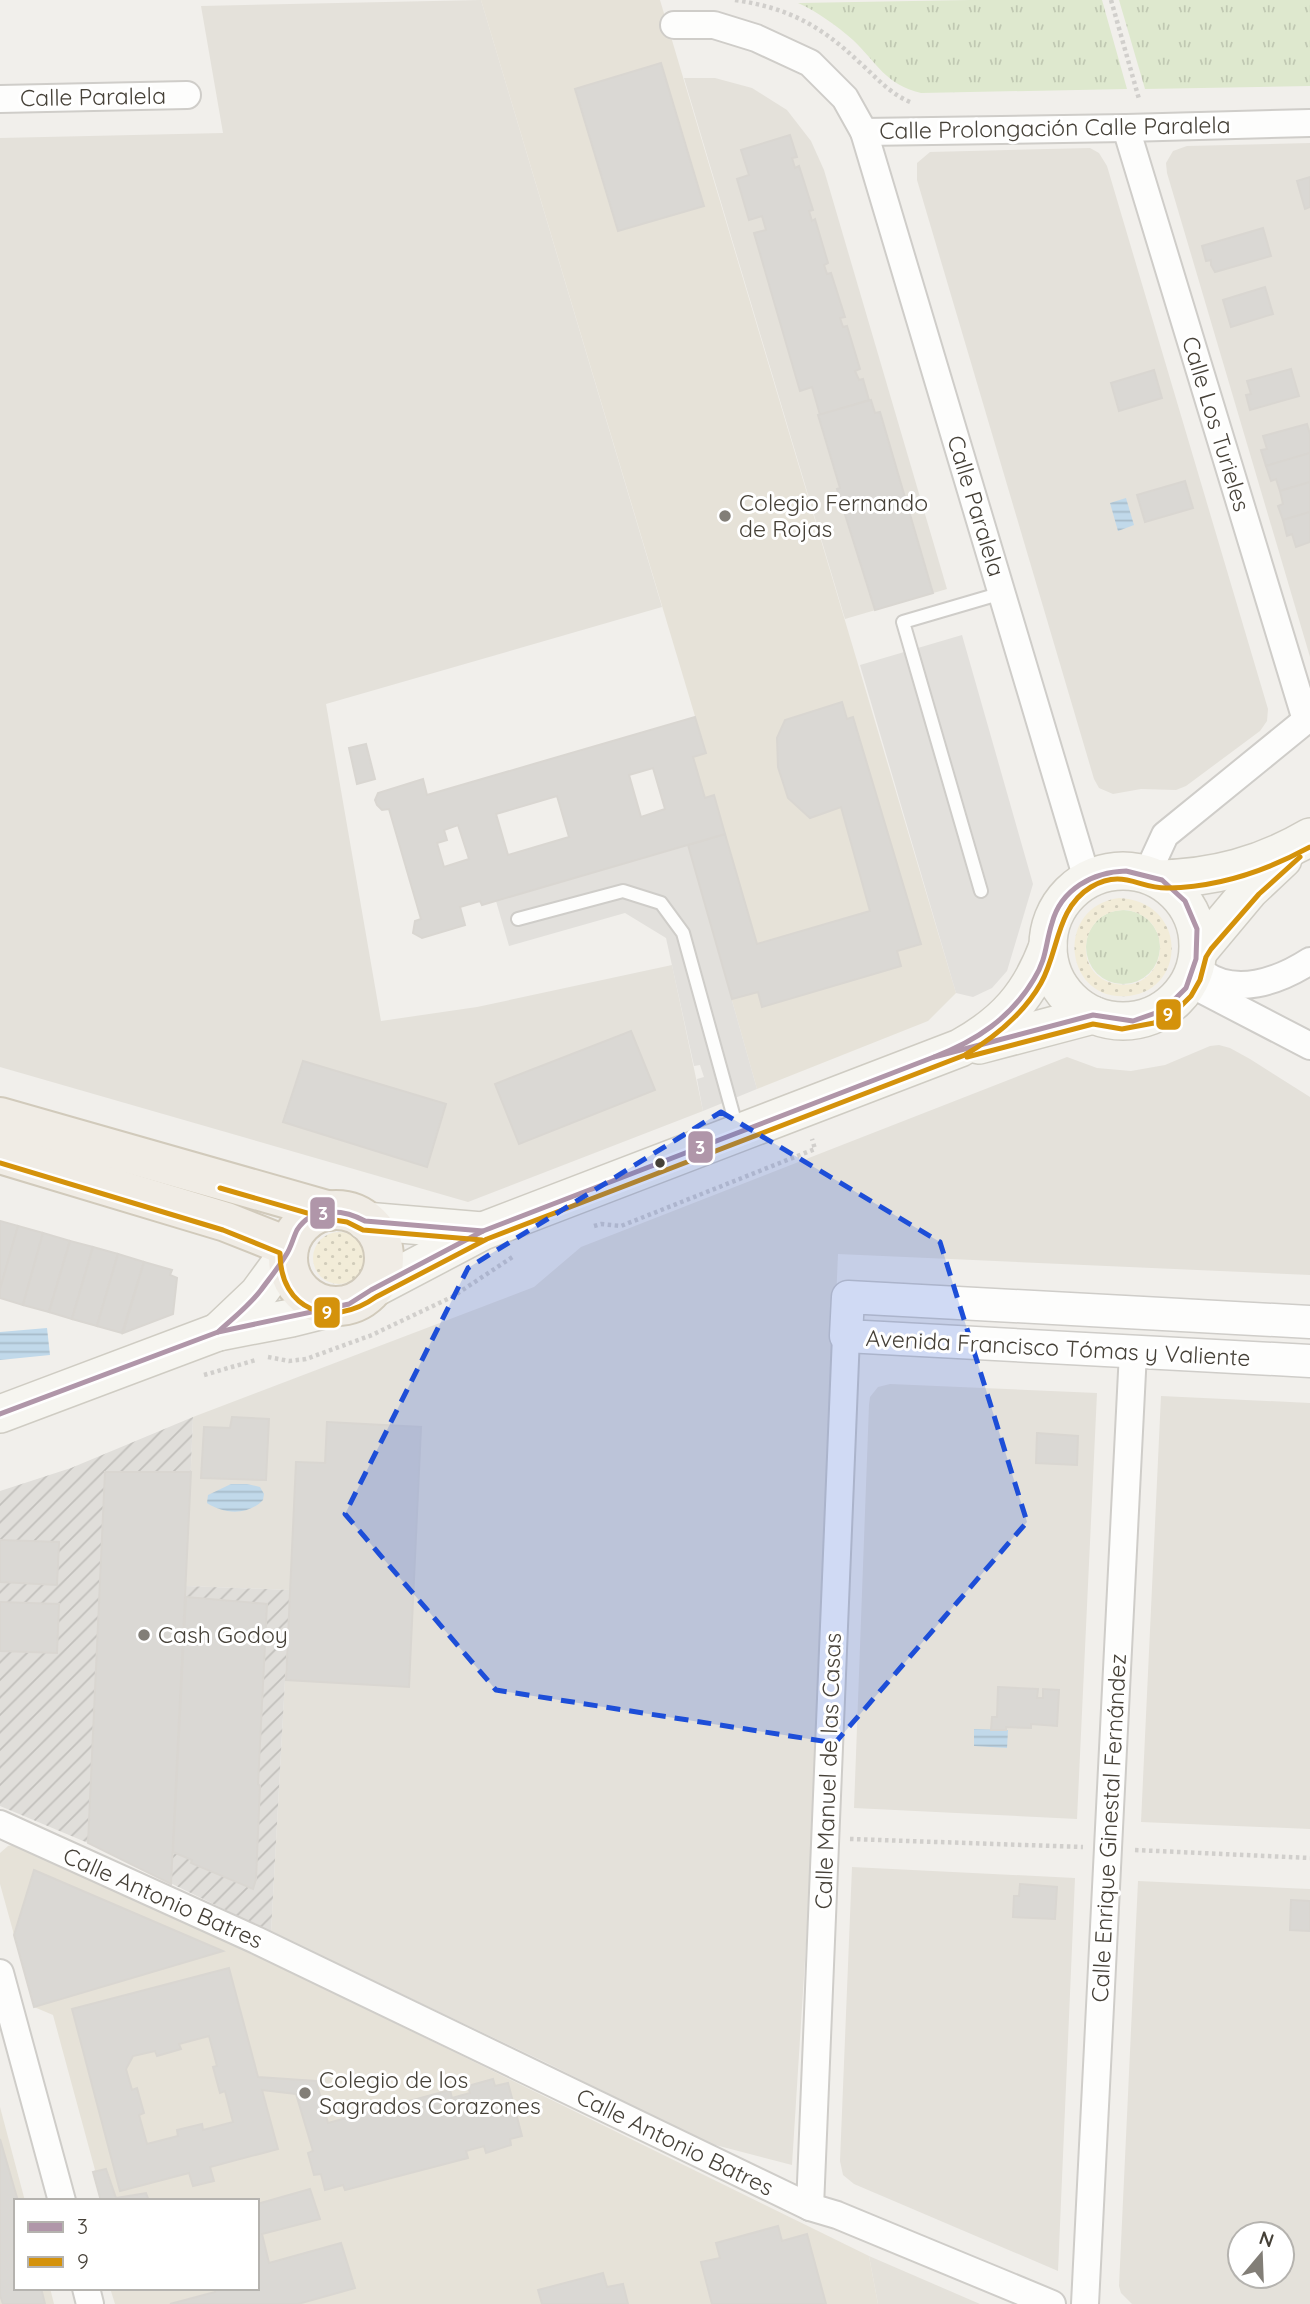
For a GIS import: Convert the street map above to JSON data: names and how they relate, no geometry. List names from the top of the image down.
{
  "streets": {
    "street": [
      "Calle Paralela",
      "Calle Prolongación Calle Paralela",
      "Calle Los Turieles",
      "Avenida Francisco Tómas y Valiente",
      "Calle Manuel de las Casas",
      "Calle Enrique Ginestal Fernández",
      "Calle Antonio Batres"
    ]
  },
  "crossings": [
    ["Calle Paralela", "Calle Prolongación Calle Paralela"],
    ["Calle Prolongación Calle Paralela", "Calle Los Turieles"],
    ["Avenida Francisco Tómas y Valiente", "Calle Manuel de las Casas"],
    ["Avenida Francisco Tómas y Valiente", "Calle Enrique Ginestal Fernández"],
    ["Calle Manuel de las Casas", "Calle Antonio Batres"]
  ],
  "places": ["Colegio Fernando de Rojas", "Cash Godoy", "Colegio de los Sagrados Corazones"],
  "lines": ["transit line 9", "transit line 3"],
  "legend": ["3", "9"],
  "north": "top"
}
